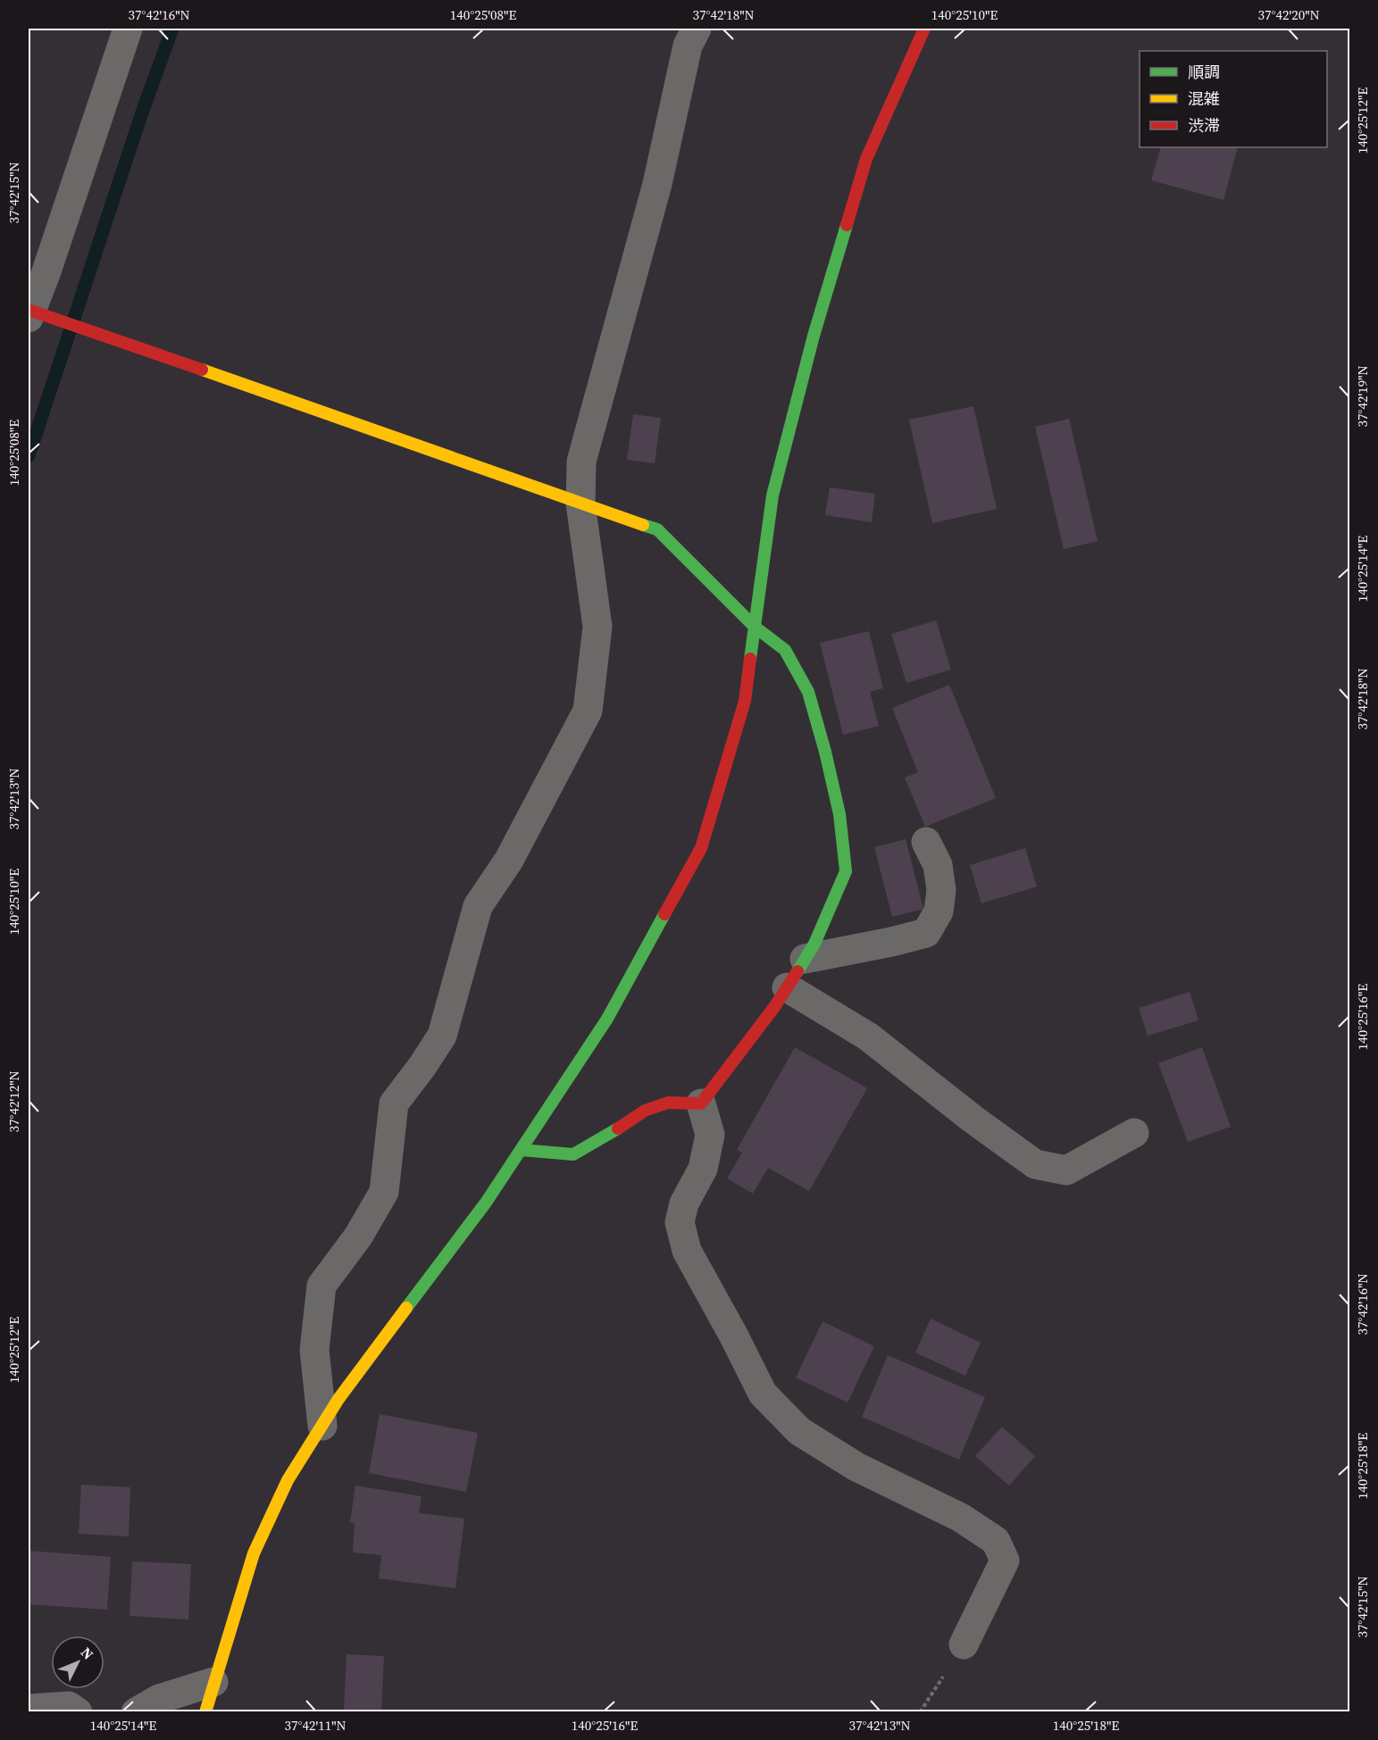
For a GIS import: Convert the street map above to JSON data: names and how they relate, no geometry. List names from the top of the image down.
{
  "legend": ["順調", "混雑", "渋滞"],
  "north": "top right",
  "coordinates": [
    "37°42'16\"N",
    "140°25'08\"E",
    "37°42'18\"N",
    "140°25'10\"E",
    "37°42'20\"N",
    "140°25'12\"E",
    "37°42'15\"N",
    "37°42'19\"N",
    "140°25'14\"E",
    "37°42'13\"N",
    "140°25'16\"E",
    "37°42'12\"N",
    "140°25'18\"E",
    "37°42'11\"N"
  ]
}
